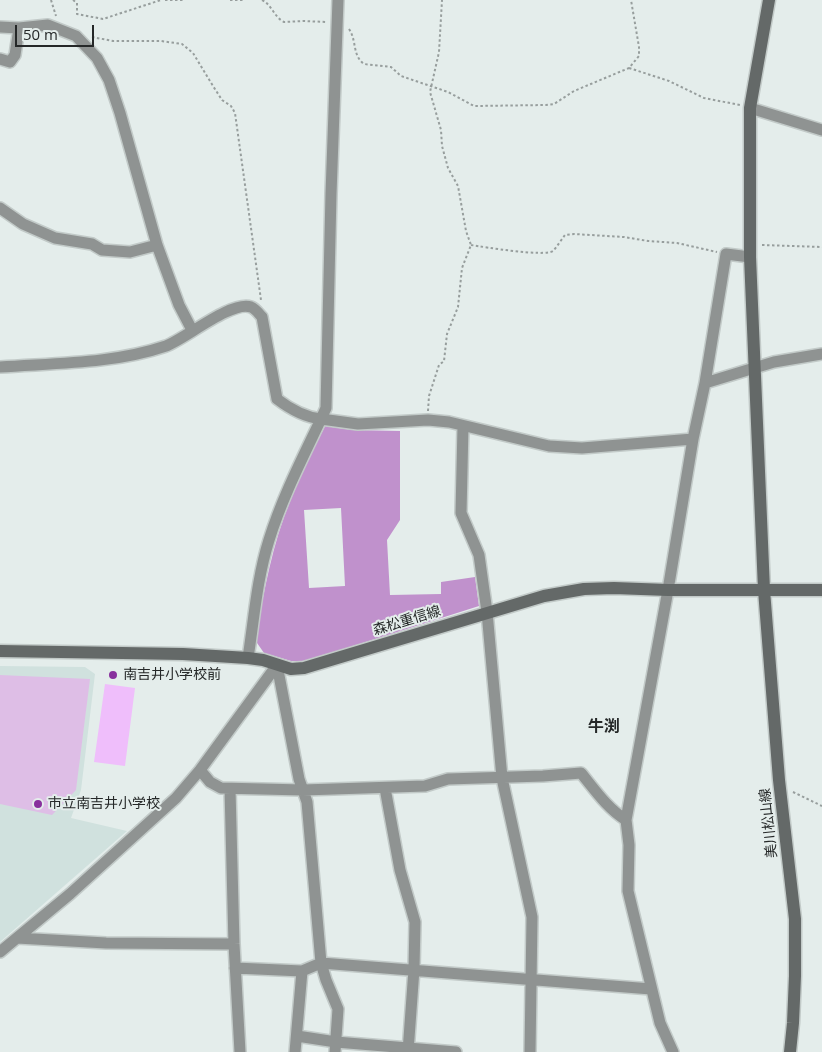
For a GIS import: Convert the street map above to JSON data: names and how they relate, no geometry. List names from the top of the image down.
{
  "streets": {
    "main road": ["森松重信線", "美川松山線"]
  },
  "crossings": [
    ["森松重信線", "美川松山線"]
  ],
  "districts": ["牛渕"],
  "places": ["南吉井小学校前", "市立南吉井小学校"],
  "scale_bar": "50 m"
}
